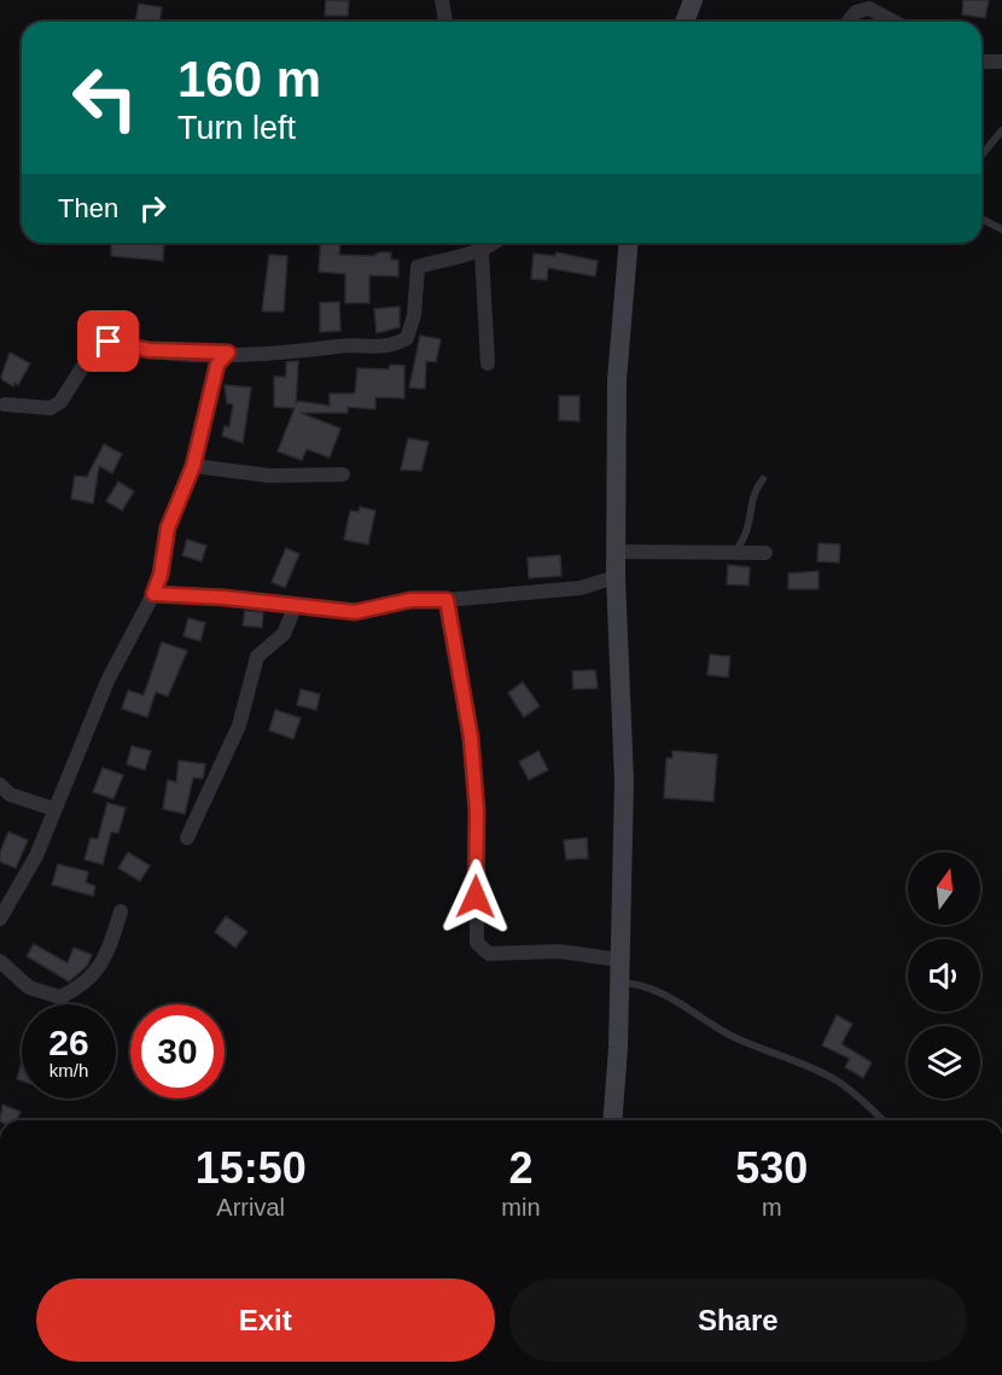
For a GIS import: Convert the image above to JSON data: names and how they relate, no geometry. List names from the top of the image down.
{
  "north": "top",
  "page": {
    "turn": ["160 m", "Turn left"],
    "then": "Then",
    "speed": "26 km/h",
    "limit": "30",
    "eta": [
      "15:50",
      "Arrival",
      "2",
      "min",
      "530",
      "m"
    ],
    "buttons": ["Exit", "Share"]
  }
}
